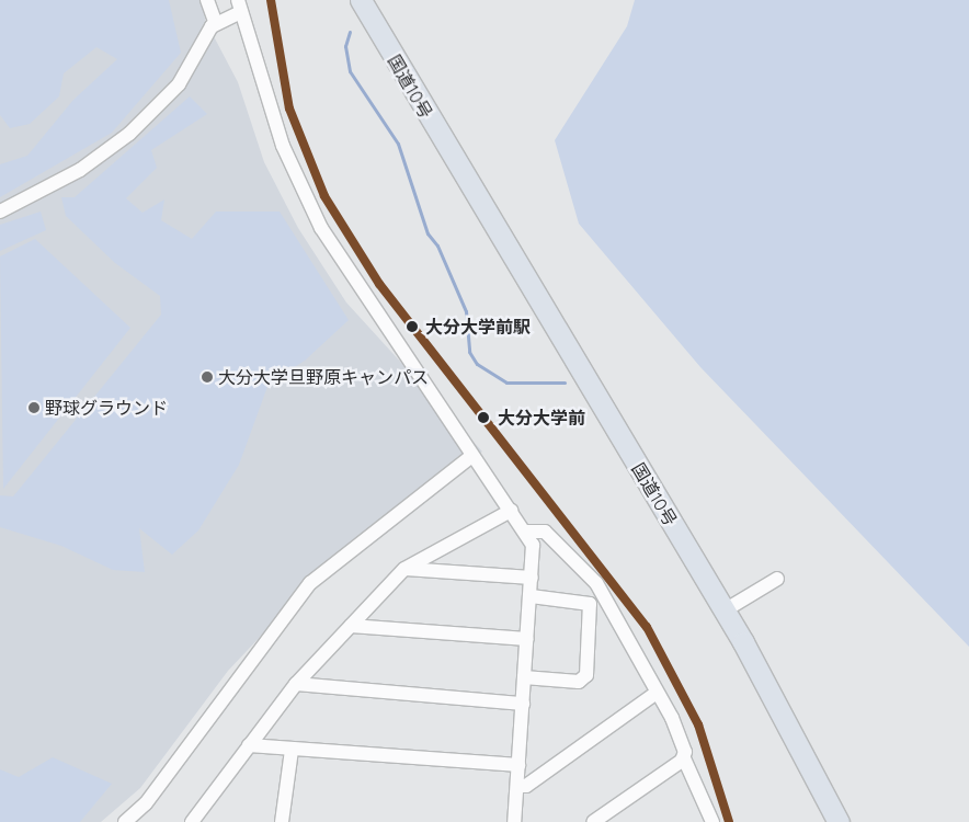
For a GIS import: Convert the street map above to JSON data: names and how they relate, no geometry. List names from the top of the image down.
{
  "streets": {
    "highway": ["国道10号"]
  },
  "places": [
    "大分大学前駅",
    "大分大学旦野原キャンパス",
    "野球グラウンド",
    "大分大学前"
  ]
}
